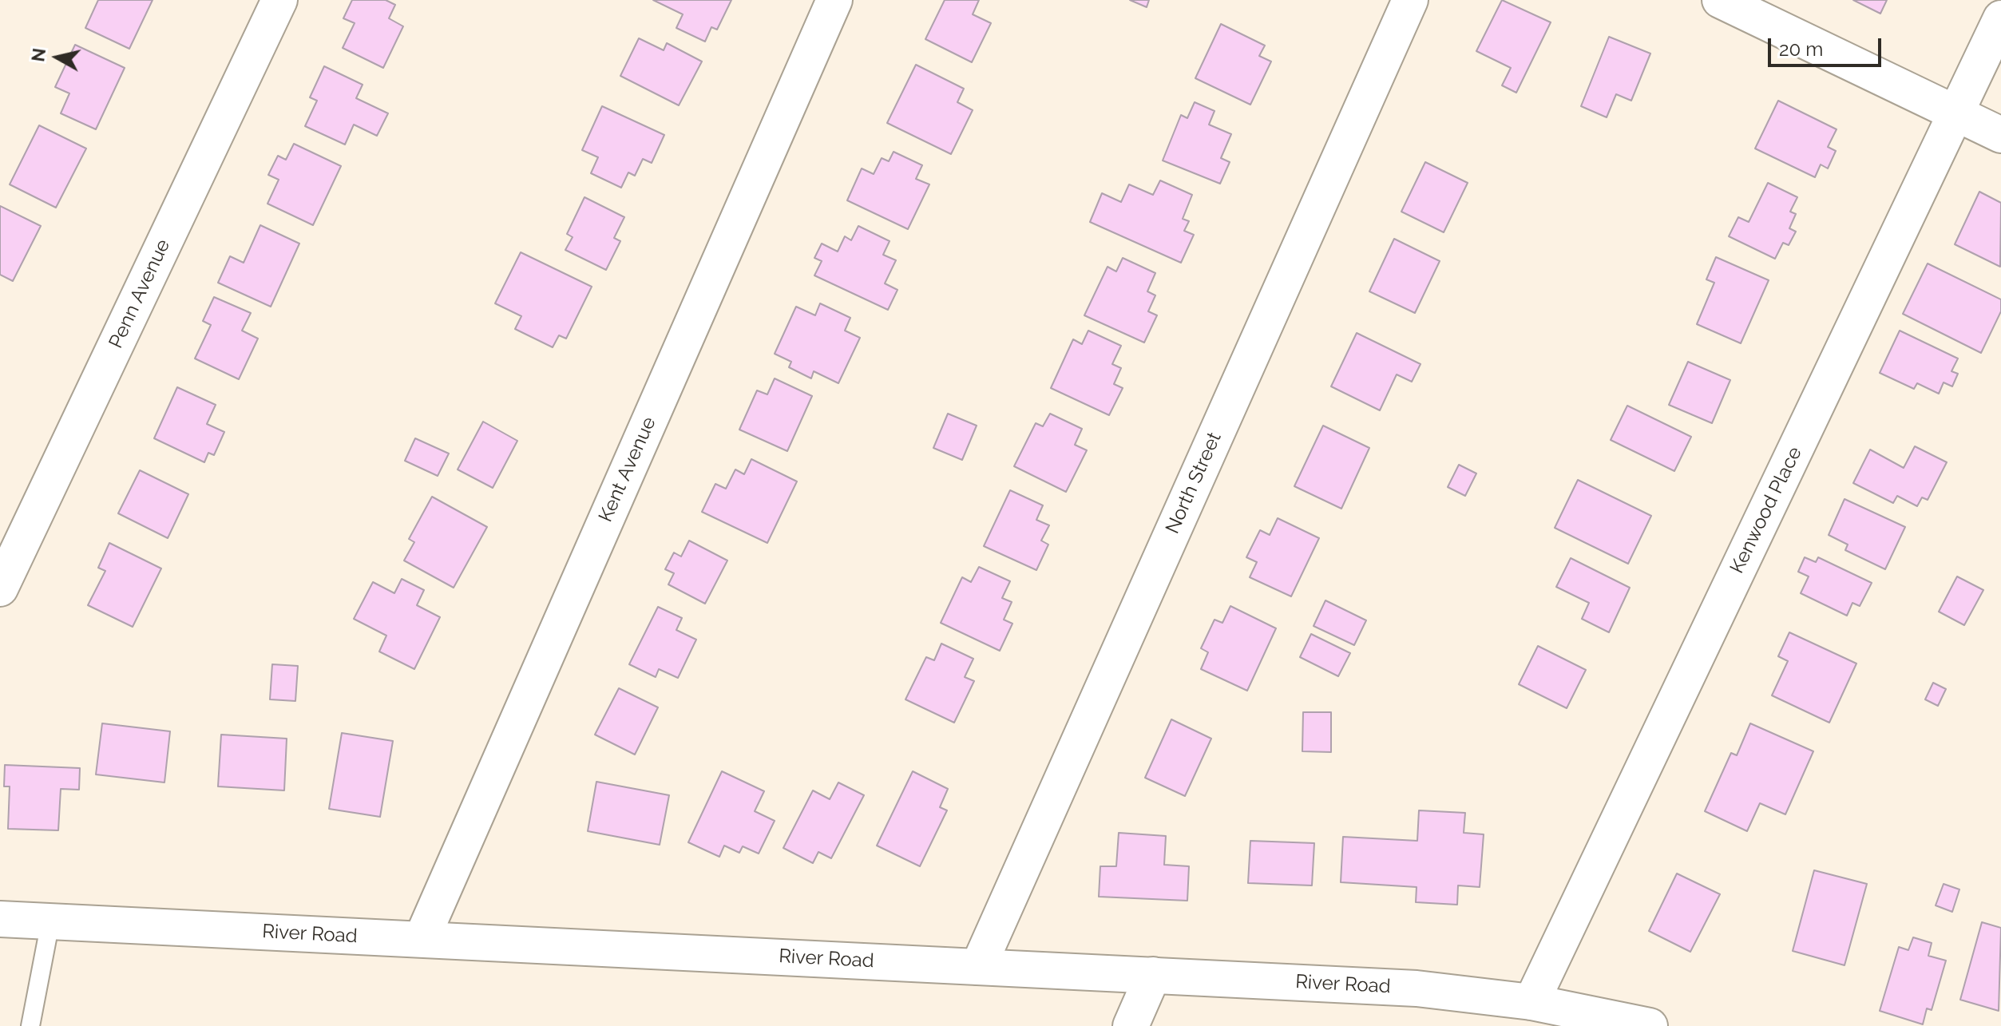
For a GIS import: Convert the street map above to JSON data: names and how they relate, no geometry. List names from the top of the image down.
{
  "streets": {
    "street": [
      "Penn Avenue",
      "Kent Avenue",
      "North Street",
      "Kenwood Place",
      "River Road"
    ]
  },
  "crossings": [
    ["Kent Avenue", "River Road"],
    ["North Street", "River Road"],
    ["Kenwood Place", "River Road"]
  ],
  "scale_bar": "20 m",
  "north": "left"
}
